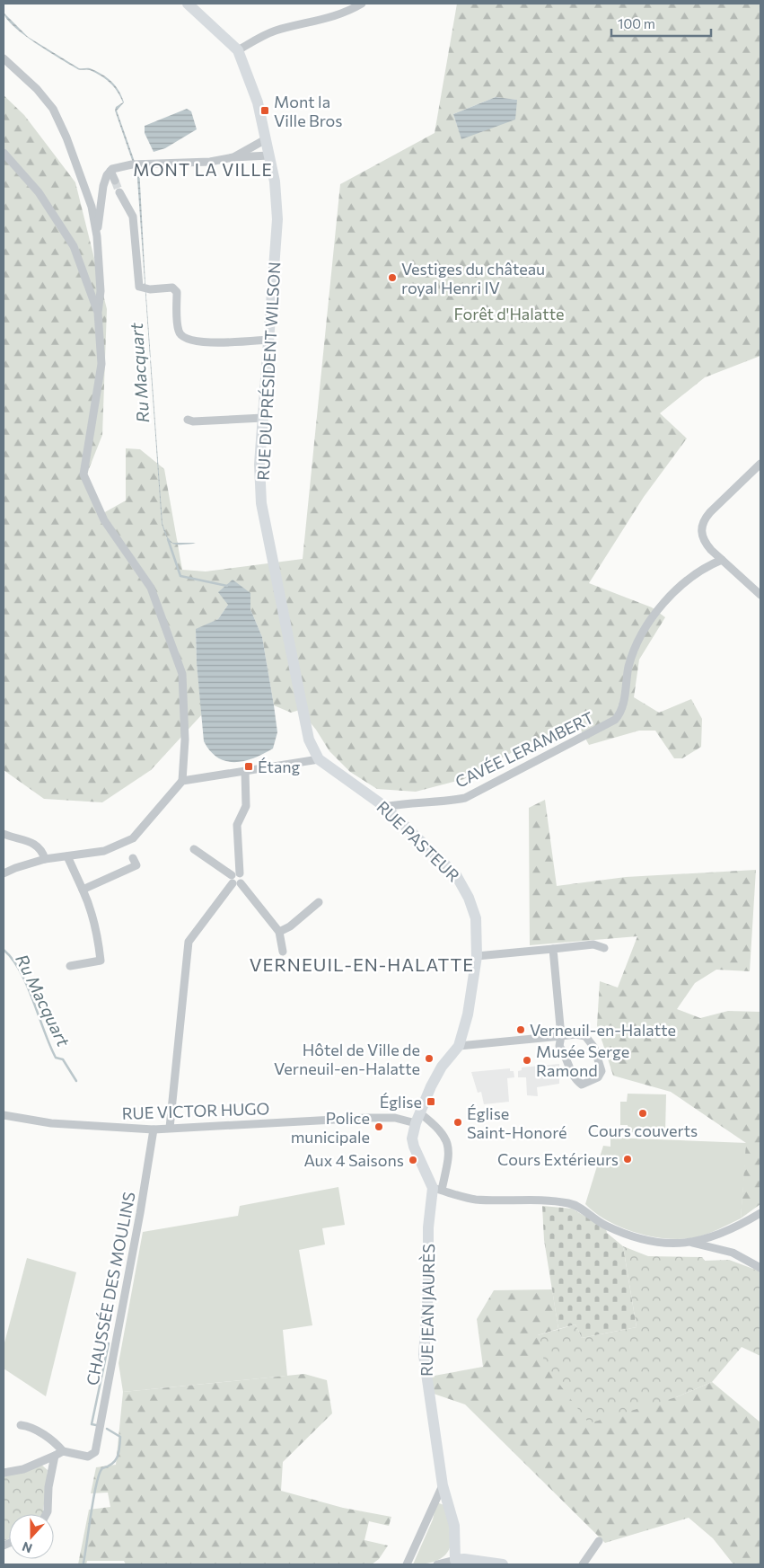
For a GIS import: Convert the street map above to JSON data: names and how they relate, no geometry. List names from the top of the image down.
{
  "streets": {
    "street": [
      "RUE DU PRÉSIDENT WILSON",
      "CAVÉE LERAMBERT",
      "RUE PASTEUR",
      "RUE VICTOR HUGO",
      "CHAUSSÉE DES MOULINS",
      "RUE JEAN JAURÈS"
    ]
  },
  "crossings": [
    ["RUE DU PRÉSIDENT WILSON", "RUE PASTEUR"],
    ["CAVÉE LERAMBERT", "RUE PASTEUR"],
    ["RUE PASTEUR", "RUE VICTOR HUGO"],
    ["RUE VICTOR HUGO", "CHAUSSÉE DES MOULINS"]
  ],
  "districts": ["MONT LA VILLE", "VERNEUIL-EN-HALATTE"],
  "water": ["Ru Macquart"],
  "parks": ["Forêt d'Halatte"],
  "places": {
    "transit": ["Mont la Ville Bros", "Étang", "Église"],
    "other": [
      "Vestiges du château royal Henri IV",
      "Verneuil-en-Halatte",
      "Hôtel de Ville de Verneuil-en-Halatte",
      "Musée Serge Ramond",
      "Cours couverts",
      "Église Saint-Honoré",
      "Police municipale",
      "Cours Extérieurs",
      "Aux 4 Saisons"
    ]
  },
  "scale_bar": "100 m",
  "north": "bottom"
}
